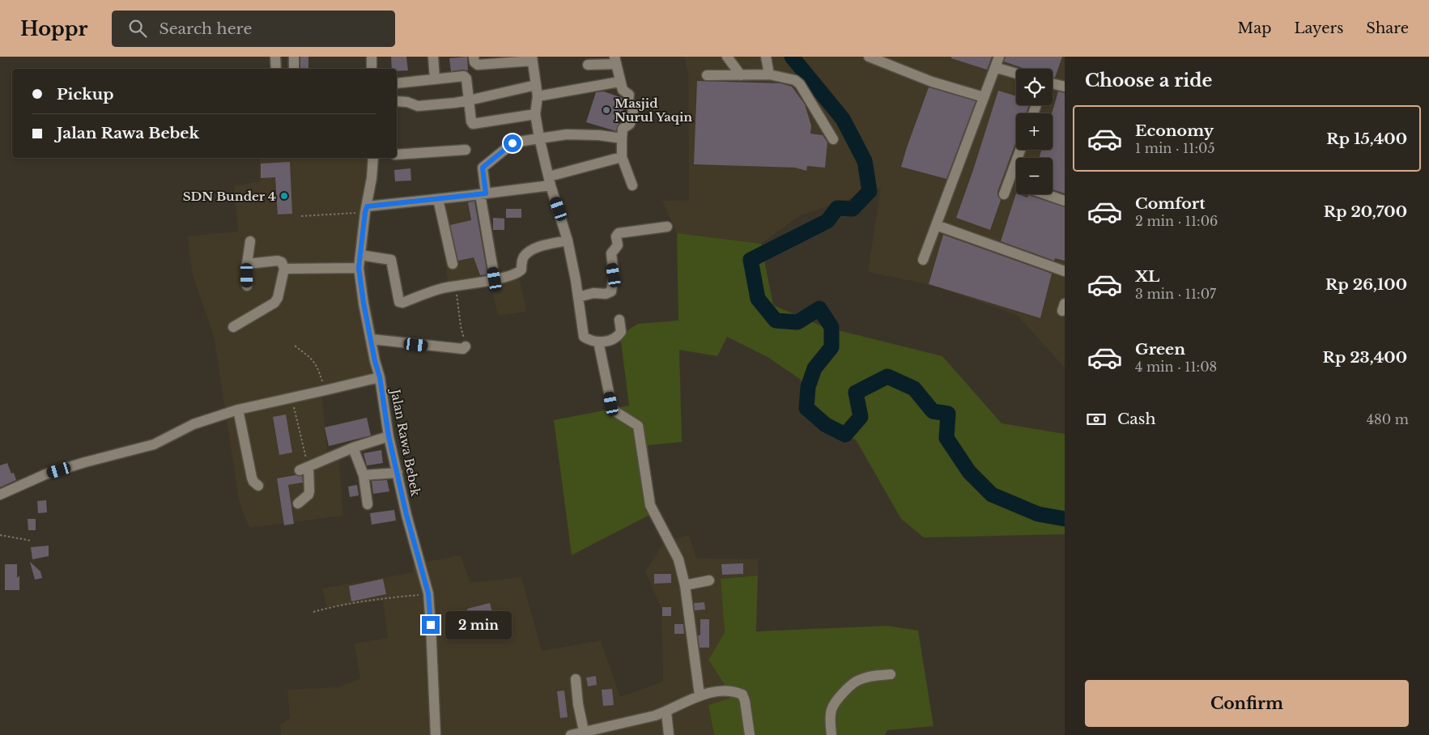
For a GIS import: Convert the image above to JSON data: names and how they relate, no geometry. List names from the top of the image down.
{
  "streets": {
    "street": ["Jalan Rawa Bebek"]
  },
  "places": ["Masjid Nurul Yaqin", "SDN Bunder 4"],
  "page": {
    "header": "Hoppr",
    "search": "Search here",
    "nav": ["Map", "Layers", "Share"],
    "heading": "Choose a ride",
    "map_buttons": ["+", "−"],
    "banner": ["Pickup", "Jalan Rawa Bebek"],
    "list": [
      {
        "name": "Economy",
        "note": "1 min · 11:05",
        "value": "Rp 15,400"
      },
      {
        "name": "Comfort",
        "note": "2 min · 11:06",
        "value": "Rp 20,700"
      },
      {
        "name": "XL",
        "note": "3 min · 11:07",
        "value": "Rp 26,100"
      },
      {
        "name": "Green",
        "note": "4 min · 11:08",
        "value": "Rp 23,400"
      }
    ],
    "pay": ["Cash", "480 m"],
    "bubble": "2 min",
    "buttons": "Confirm"
  }
}
